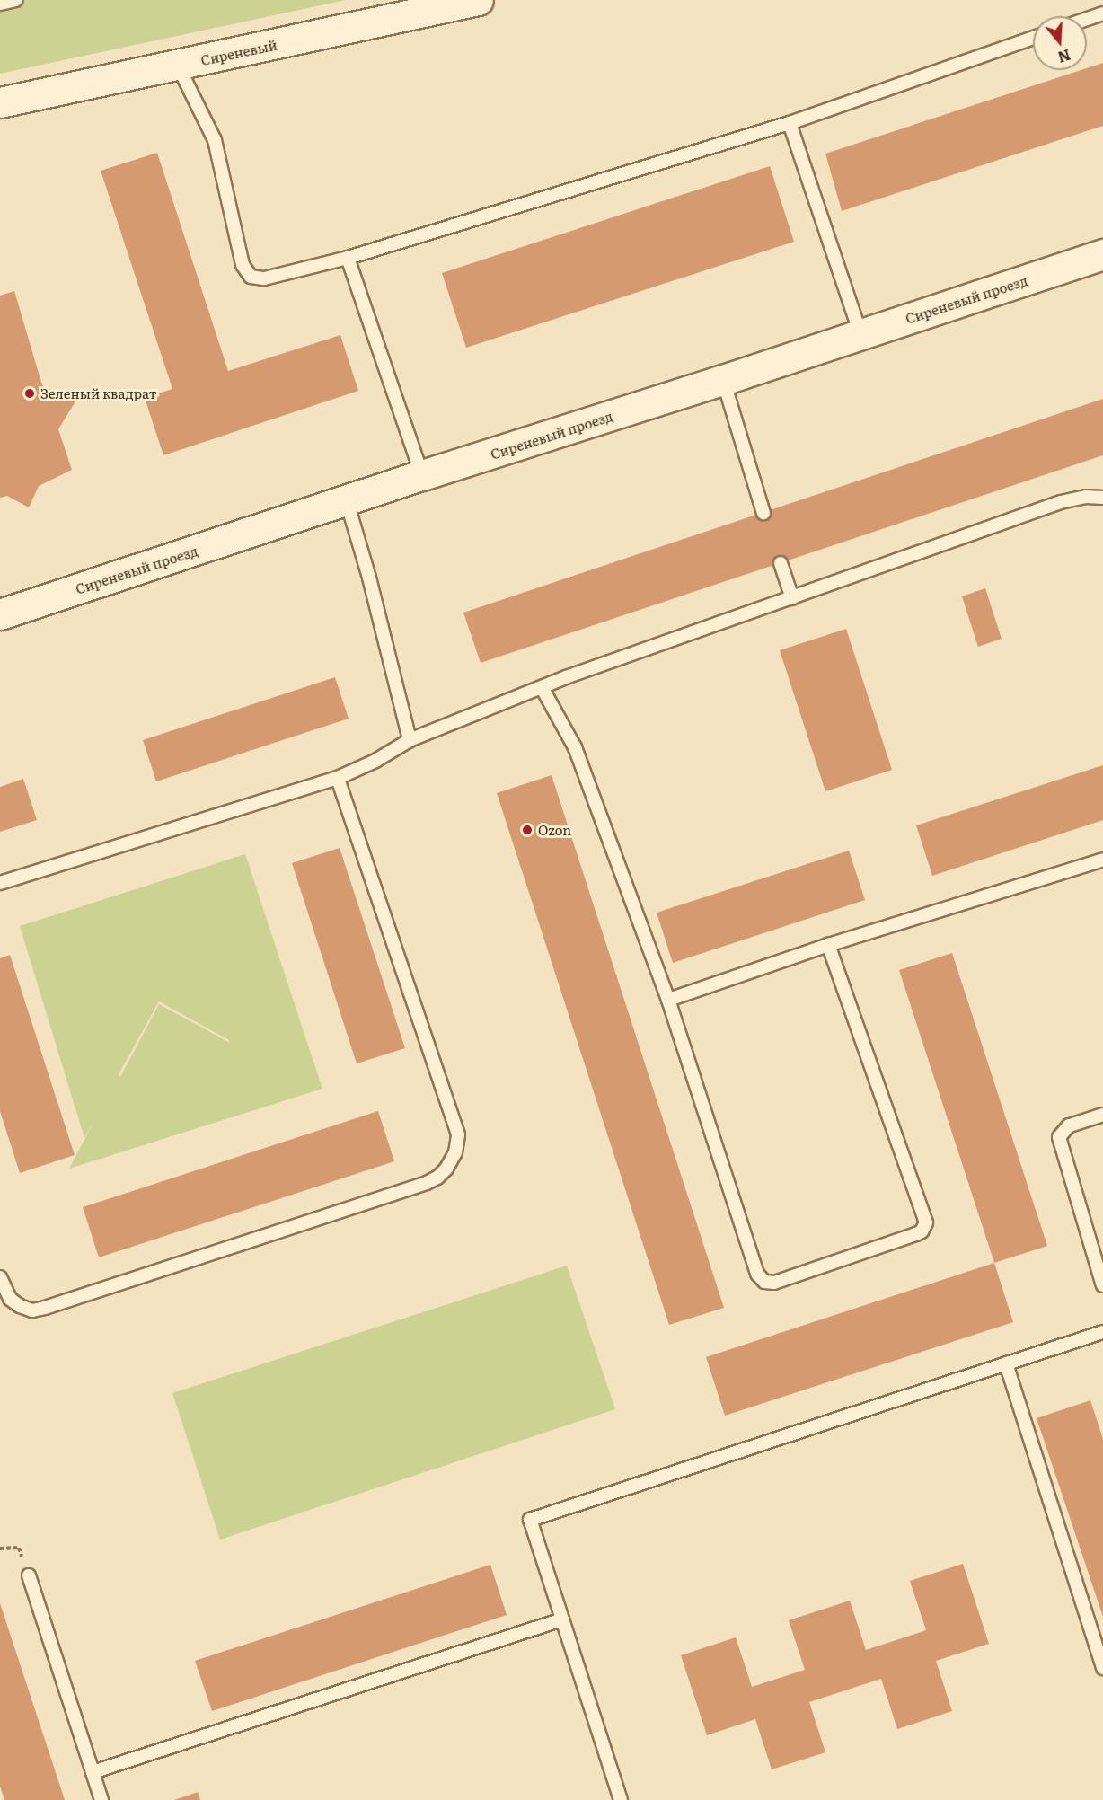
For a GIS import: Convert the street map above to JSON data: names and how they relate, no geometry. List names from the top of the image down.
{
  "streets": {
    "main road": ["Сиреневый", "Сиреневый проезд"]
  },
  "places": ["Зеленый квадрат", "Ozon"],
  "north": "bottom"
}
